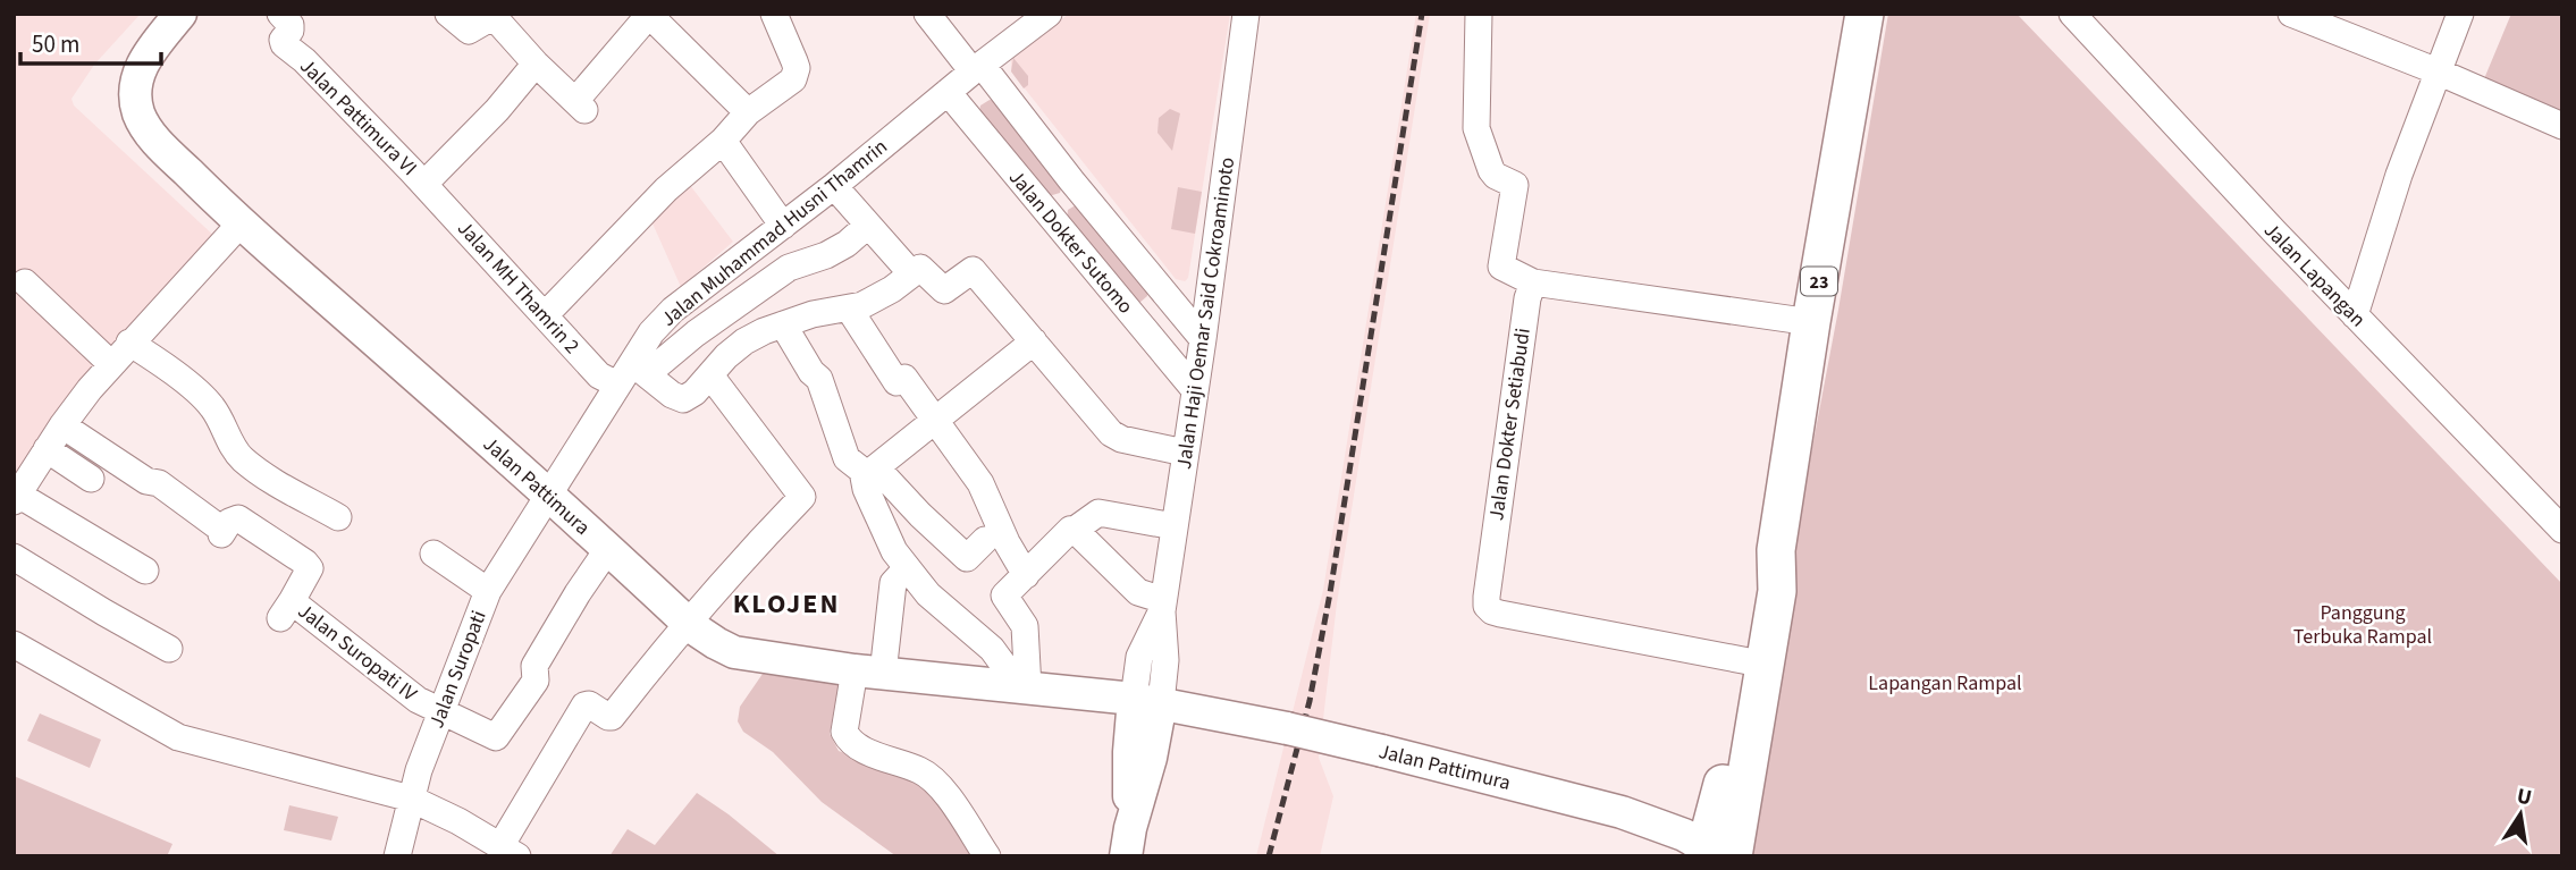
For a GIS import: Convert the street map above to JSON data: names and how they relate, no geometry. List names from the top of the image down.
{
  "streets": {
    "highway": ["23"],
    "main road": ["Jalan Pattimura"],
    "street": [
      "Jalan Pattimura VI",
      "Jalan Muhammad Husni Thamrin",
      "Jalan Dokter Sutomo",
      "Jalan Lapangan",
      "Jalan MH Thamrin 2",
      "Jalan Haji Oemar Said Cokroaminoto",
      "Jalan Dokter Setiabudi",
      "Jalan Suropati IV",
      "Jalan Suropati"
    ]
  },
  "crossings": [
    ["Jalan Pattimura VI", "Jalan MH Thamrin 2"],
    ["Jalan Muhammad Husni Thamrin", "Jalan Dokter Sutomo"],
    ["Jalan Muhammad Husni Thamrin", "Jalan MH Thamrin 2"],
    ["Jalan Muhammad Husni Thamrin", "Jalan Pattimura"],
    ["Jalan Muhammad Husni Thamrin", "Jalan Suropati"],
    ["Jalan Dokter Sutomo", "Jalan Haji Oemar Said Cokroaminoto"],
    ["23", "Jalan Dokter Setiabudi"],
    ["23", "Jalan Pattimura"],
    ["Jalan Haji Oemar Said Cokroaminoto", "Jalan Pattimura"],
    ["Jalan Pattimura", "Jalan Suropati IV"],
    ["Jalan Pattimura", "Jalan Suropati"],
    ["Jalan Suropati IV", "Jalan Suropati"]
  ],
  "districts": ["KLOJEN"],
  "parks": ["Panggung Terbuka Rampal", "Lapangan Rampal"],
  "scale_bar": "50 m",
  "north": "top"
}
